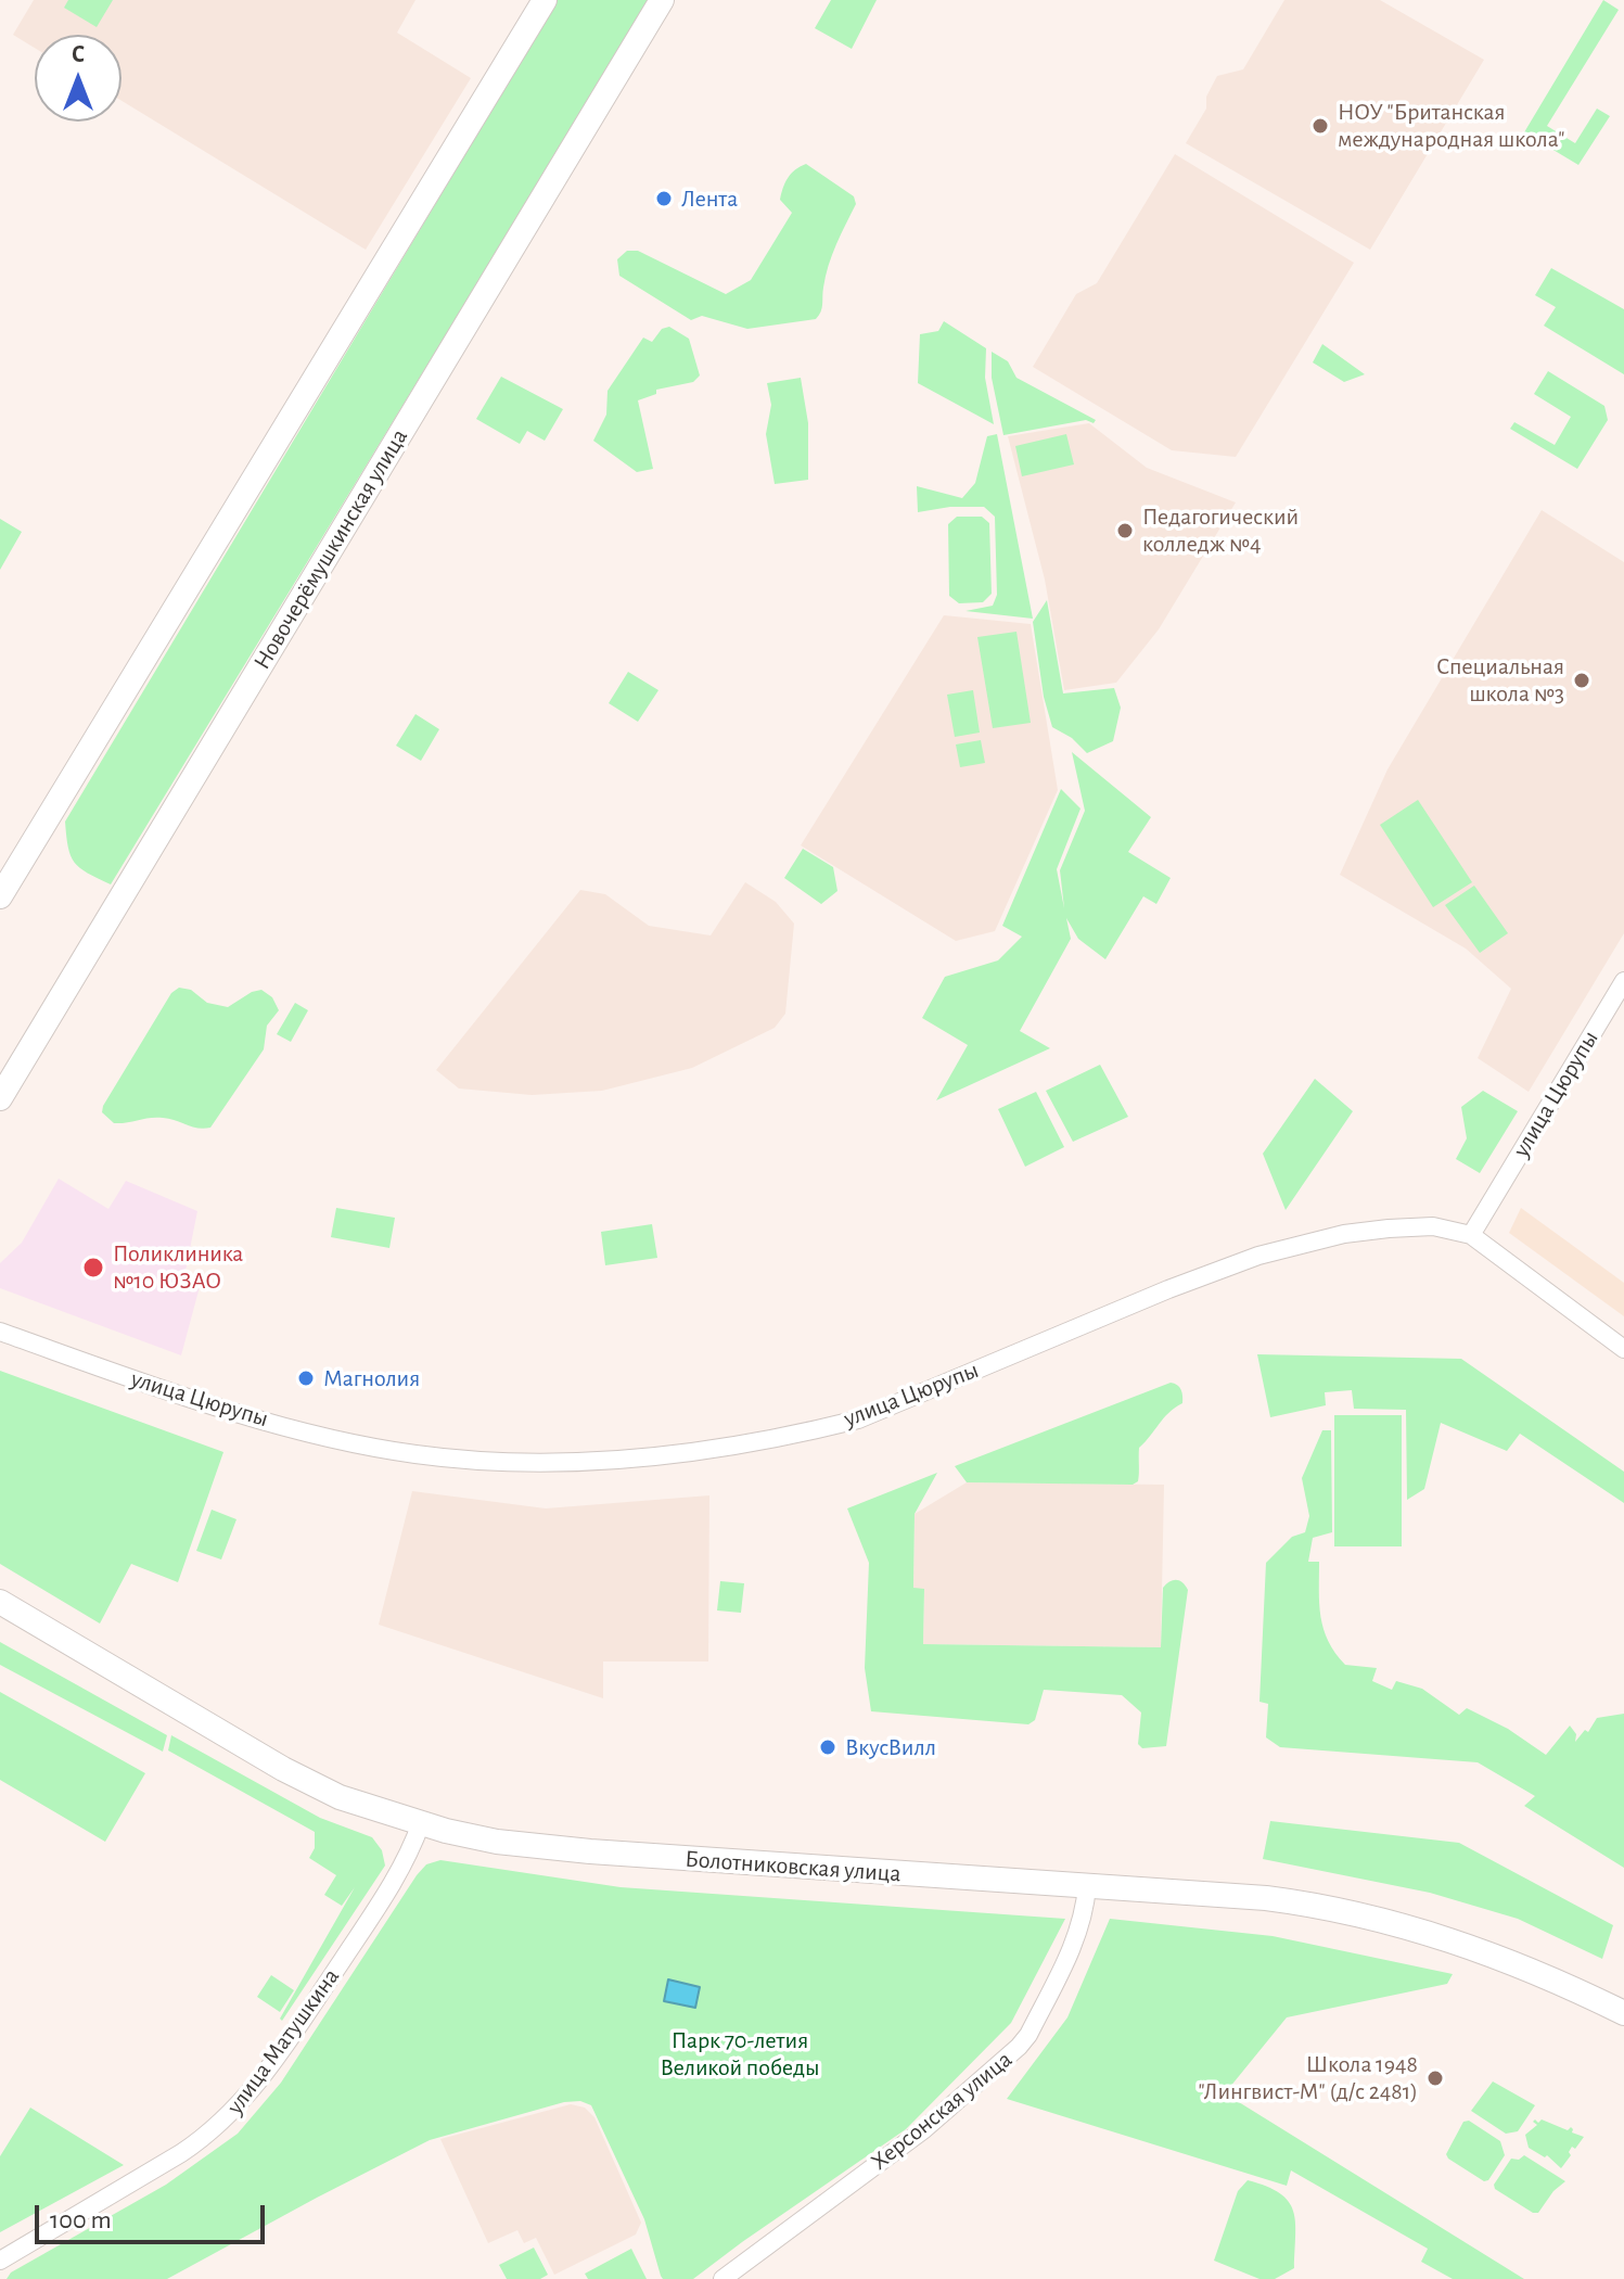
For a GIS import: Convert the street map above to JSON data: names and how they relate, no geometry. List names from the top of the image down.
{
  "streets": {
    "street": [
      "Новочерёмушкинская улица",
      "улица Цюрупы",
      "Болотниковская улица",
      "улица Матушкина",
      "Херсонская улица"
    ]
  },
  "crossings": [
    ["Болотниковская улица", "улица Матушкина"],
    ["Болотниковская улица", "Херсонская улица"]
  ],
  "parks": ["Парк 70-летия Великой победы"],
  "places": [
    "НОУ \"Британская международная школа\"",
    "Лента",
    "Педагогический колледж №4",
    "Специальная школа №3",
    "Поликлиника №10 ЮЗАО",
    "Магнолия",
    "ВкусВилл",
    "Школа 1948 \"Лингвист-М\" (д/с 2481)"
  ],
  "scale_bar": "100 m",
  "north": "top"
}
